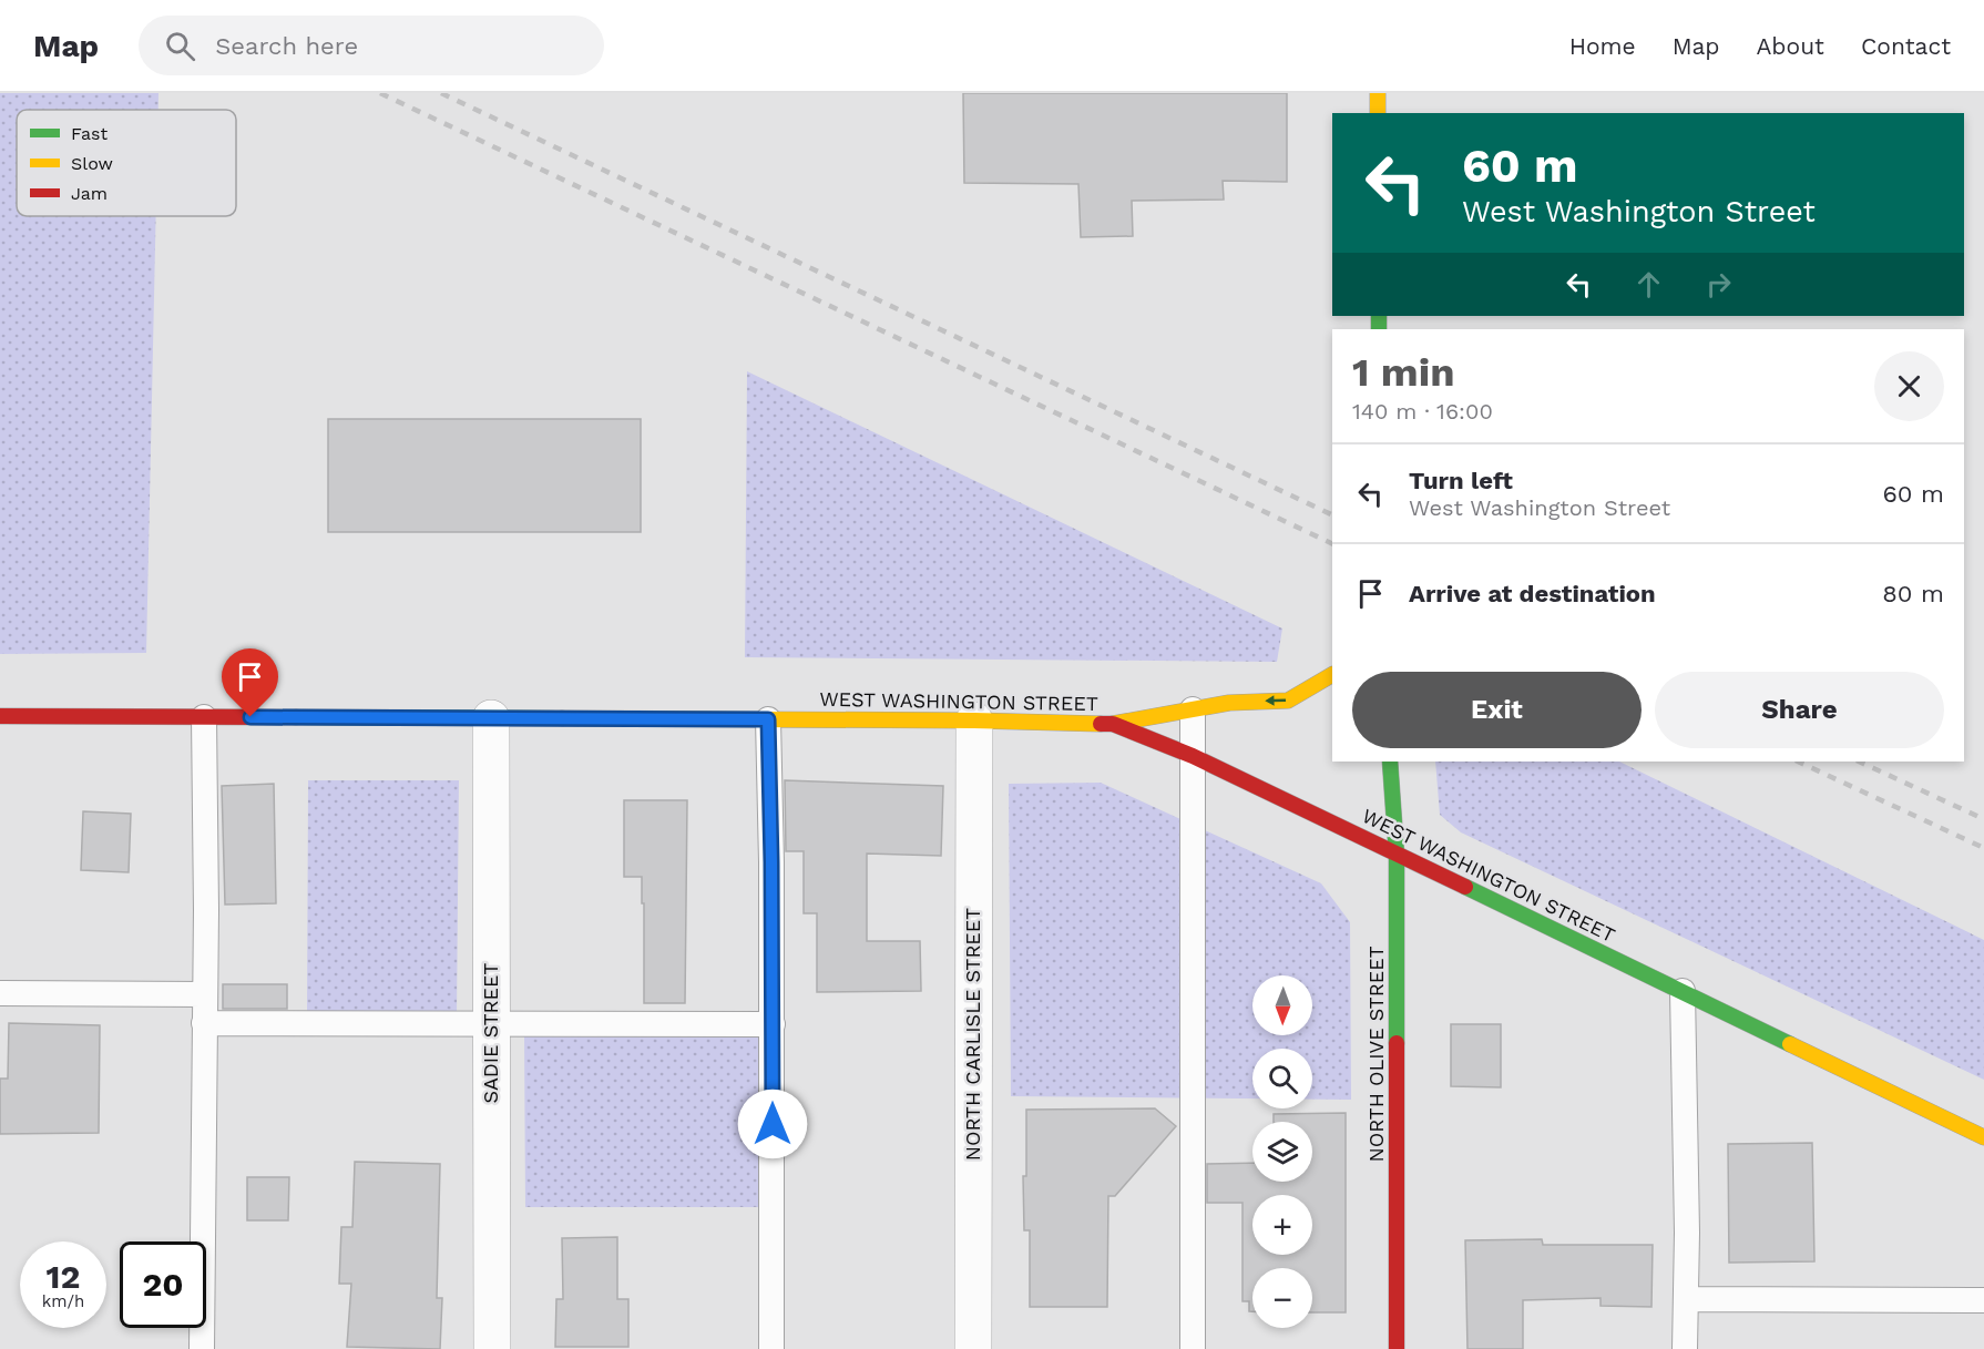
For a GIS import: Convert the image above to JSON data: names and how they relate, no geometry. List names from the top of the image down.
{
  "streets": {
    "street": [
      "WEST WASHINGTON STREET",
      "SADIE STREET",
      "NORTH CARLISLE STREET",
      "NORTH OLIVE STREET"
    ]
  },
  "crossings": [
    ["WEST WASHINGTON STREET", "SADIE STREET"],
    ["WEST WASHINGTON STREET", "NORTH CARLISLE STREET"],
    ["WEST WASHINGTON STREET", "NORTH OLIVE STREET"]
  ],
  "legend": ["Fast", "Slow", "Jam"],
  "north": "bottom",
  "page": {
    "header": "Map",
    "search": "Search here",
    "nav": [
      "Home",
      "Map",
      "About",
      "Contact"
    ],
    "turn": ["60 m", "West Washington Street"],
    "heading": ["1 min", "140 m · 16:00"],
    "list": [
      {
        "name": "Turn left",
        "note": "West Washington Street",
        "value": "60 m"
      },
      {
        "name": "Arrive at destination",
        "value": "80 m"
      }
    ],
    "buttons": ["Exit", "Share"],
    "map_buttons": ["+", "−"],
    "speed": "12 km/h",
    "limit": "20"
  }
}
